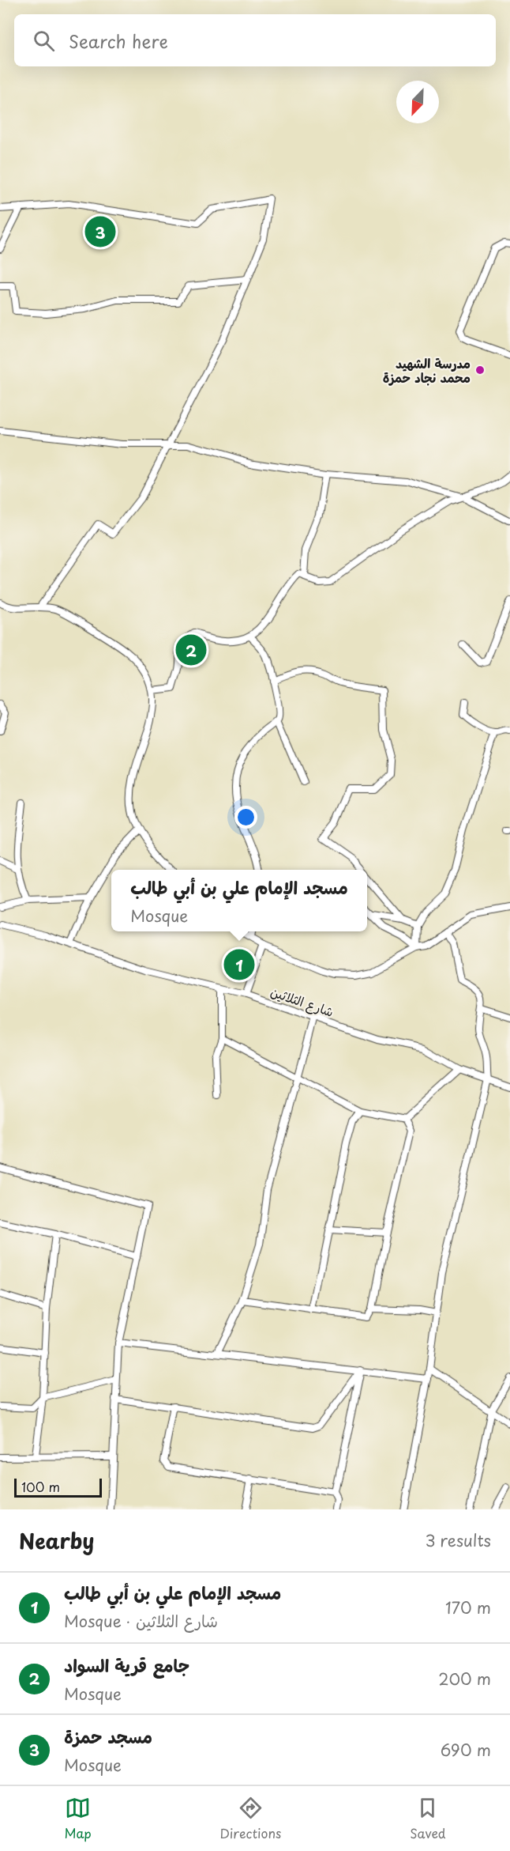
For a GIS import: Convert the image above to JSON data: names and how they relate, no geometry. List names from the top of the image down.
{
  "streets": {
    "street": ["شارع الثلاثين"]
  },
  "places": ["مدرسة الشهيد محمد نجاد حمزة"],
  "scale_bar": "100 m",
  "north": "bottom left",
  "page": {
    "search": "Search here",
    "pins": ["3", "2", "1"],
    "popup": ["مسجد الإمام علي بن أبي طالب", "Mosque"],
    "scale": "100 m",
    "heading": ["Nearby", "3 results"],
    "list": [
      {
        "mark": "1",
        "name": "مسجد الإمام علي بن أبي طالب",
        "note": "Mosque · شارع الثلاثين",
        "value": "170 m"
      },
      {
        "mark": "2",
        "name": "جامع قرية السواد",
        "note": "Mosque",
        "value": "200 m"
      },
      {
        "mark": "3",
        "name": "مسجد حمزة",
        "note": "Mosque",
        "value": "690 m"
      }
    ],
    "nav": ["Map", "Directions", "Saved"]
  }
}
